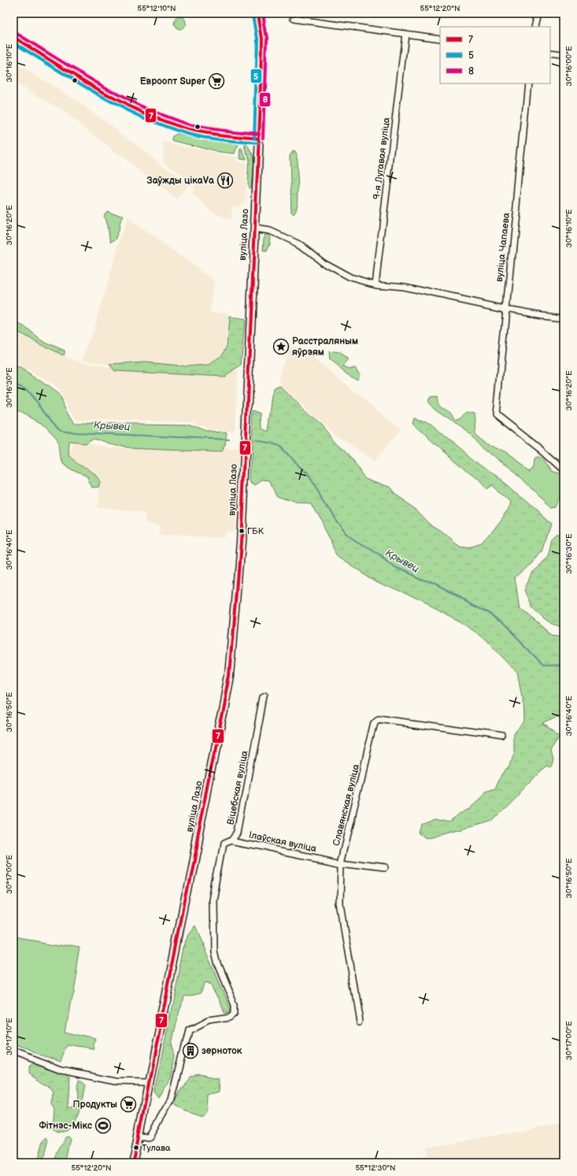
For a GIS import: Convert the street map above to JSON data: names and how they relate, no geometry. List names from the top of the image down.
{
  "streets": {
    "main road": ["вуліца Лазо"],
    "street": [
      "9-я Лугавая вуліца",
      "вуліца Чапаева",
      "Віцебская вуліца",
      "Славянская вуліца",
      "Ілаўская вуліца"
    ]
  },
  "crossings": [
    ["вуліца Лазо", "Віцебская вуліца"],
    ["Віцебская вуліца", "Ілаўская вуліца"],
    ["Славянская вуліца", "Ілаўская вуліца"]
  ],
  "water": ["Крывец"],
  "places": {
    "supermarket": ["Евроопт Super", "Продукты"],
    "restaurant": ["Заўжды цікаVа"],
    "place": ["Расстраляным яўрэям"],
    "other": ["ГБК", "Тулава"],
    "building": ["зерноток"],
    "sports": ["Фітнэс-Мікс"]
  },
  "lines": ["transit line 7", "transit line 8", "transit line 5"],
  "legend": ["7", "5", "8"],
  "coordinates": [
    "55°12'10\"N",
    "55°12'20\"N",
    "30°16'10\"E",
    "30°16'00\"E",
    "30°16'20\"E",
    "30°16'30\"E",
    "30°16'40\"E",
    "30°16'50\"E",
    "30°17'00\"E",
    "30°17'10\"E",
    "55°12'30\"N"
  ]
}
